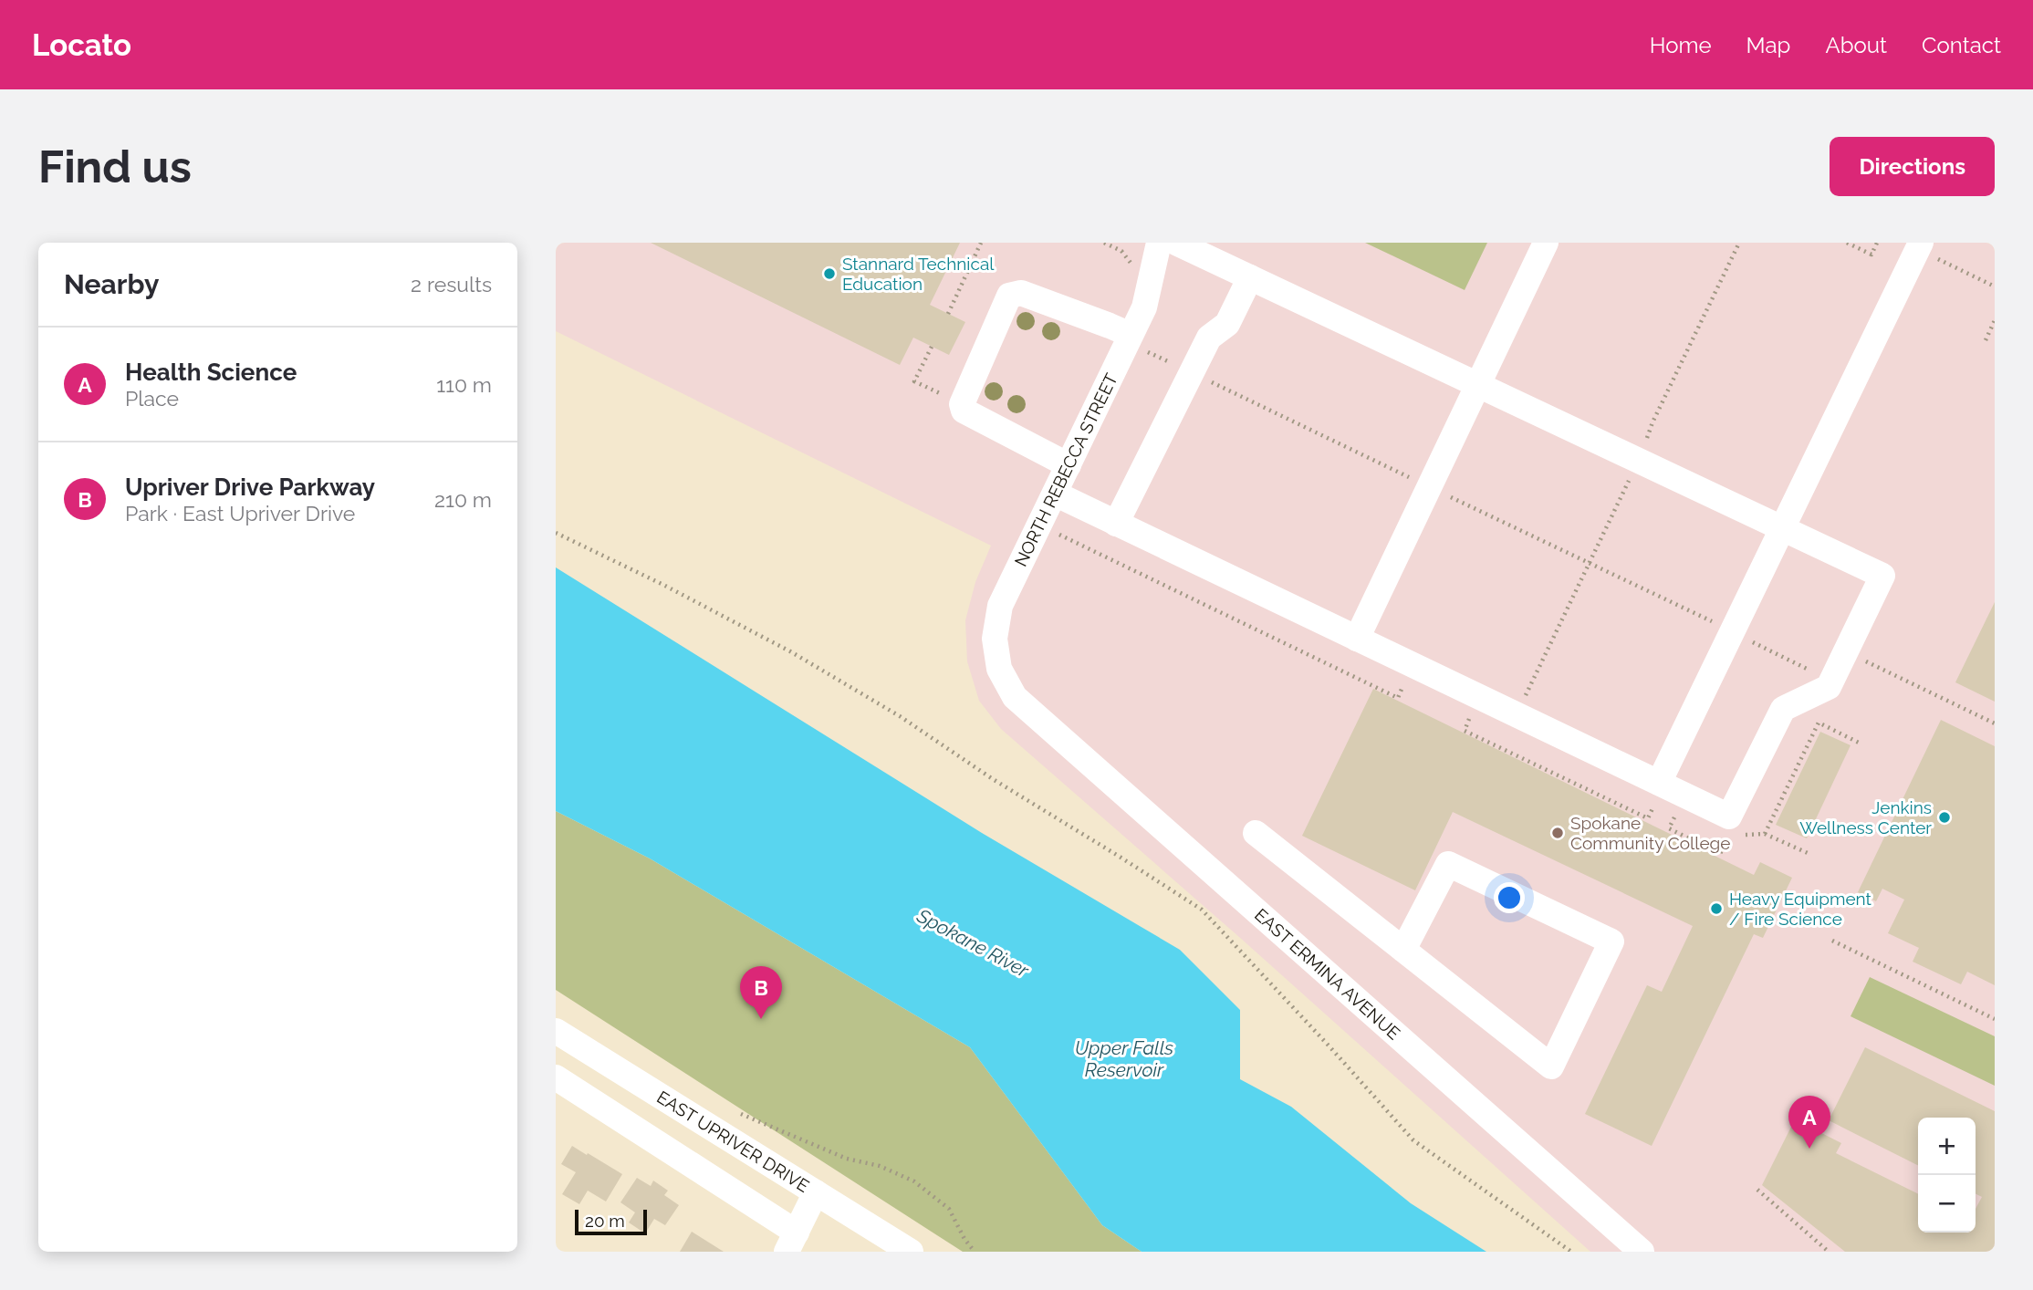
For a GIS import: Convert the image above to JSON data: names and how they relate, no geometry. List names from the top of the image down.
{
  "streets": {
    "street": ["NORTH REBECCA STREET", "EAST ERMINA AVENUE", "EAST UPRIVER DRIVE"]
  },
  "crossings": [
    ["NORTH REBECCA STREET", "EAST ERMINA AVENUE"]
  ],
  "water": ["Spokane River", "Upper Falls Reservoir"],
  "places": [
    "Stannard Technical Education",
    "Jenkins Wellness Center",
    "Spokane Community College",
    "Heavy Equipment / Fire Science"
  ],
  "scale_bar": "20 m",
  "page": {
    "header": "Locato",
    "nav": [
      "Home",
      "Map",
      "About",
      "Contact"
    ],
    "buttons": "Directions",
    "title": "Find us",
    "heading": ["Nearby", "2 results"],
    "list": [
      {
        "mark": "A",
        "name": "Health Science",
        "note": "Place",
        "value": "110 m"
      },
      {
        "mark": "B",
        "name": "Upriver Drive Parkway",
        "note": "Park · East Upriver Drive",
        "value": "210 m"
      }
    ],
    "pins": ["B", "A"],
    "map_buttons": ["+", "−"],
    "scale": "20 m"
  }
}
